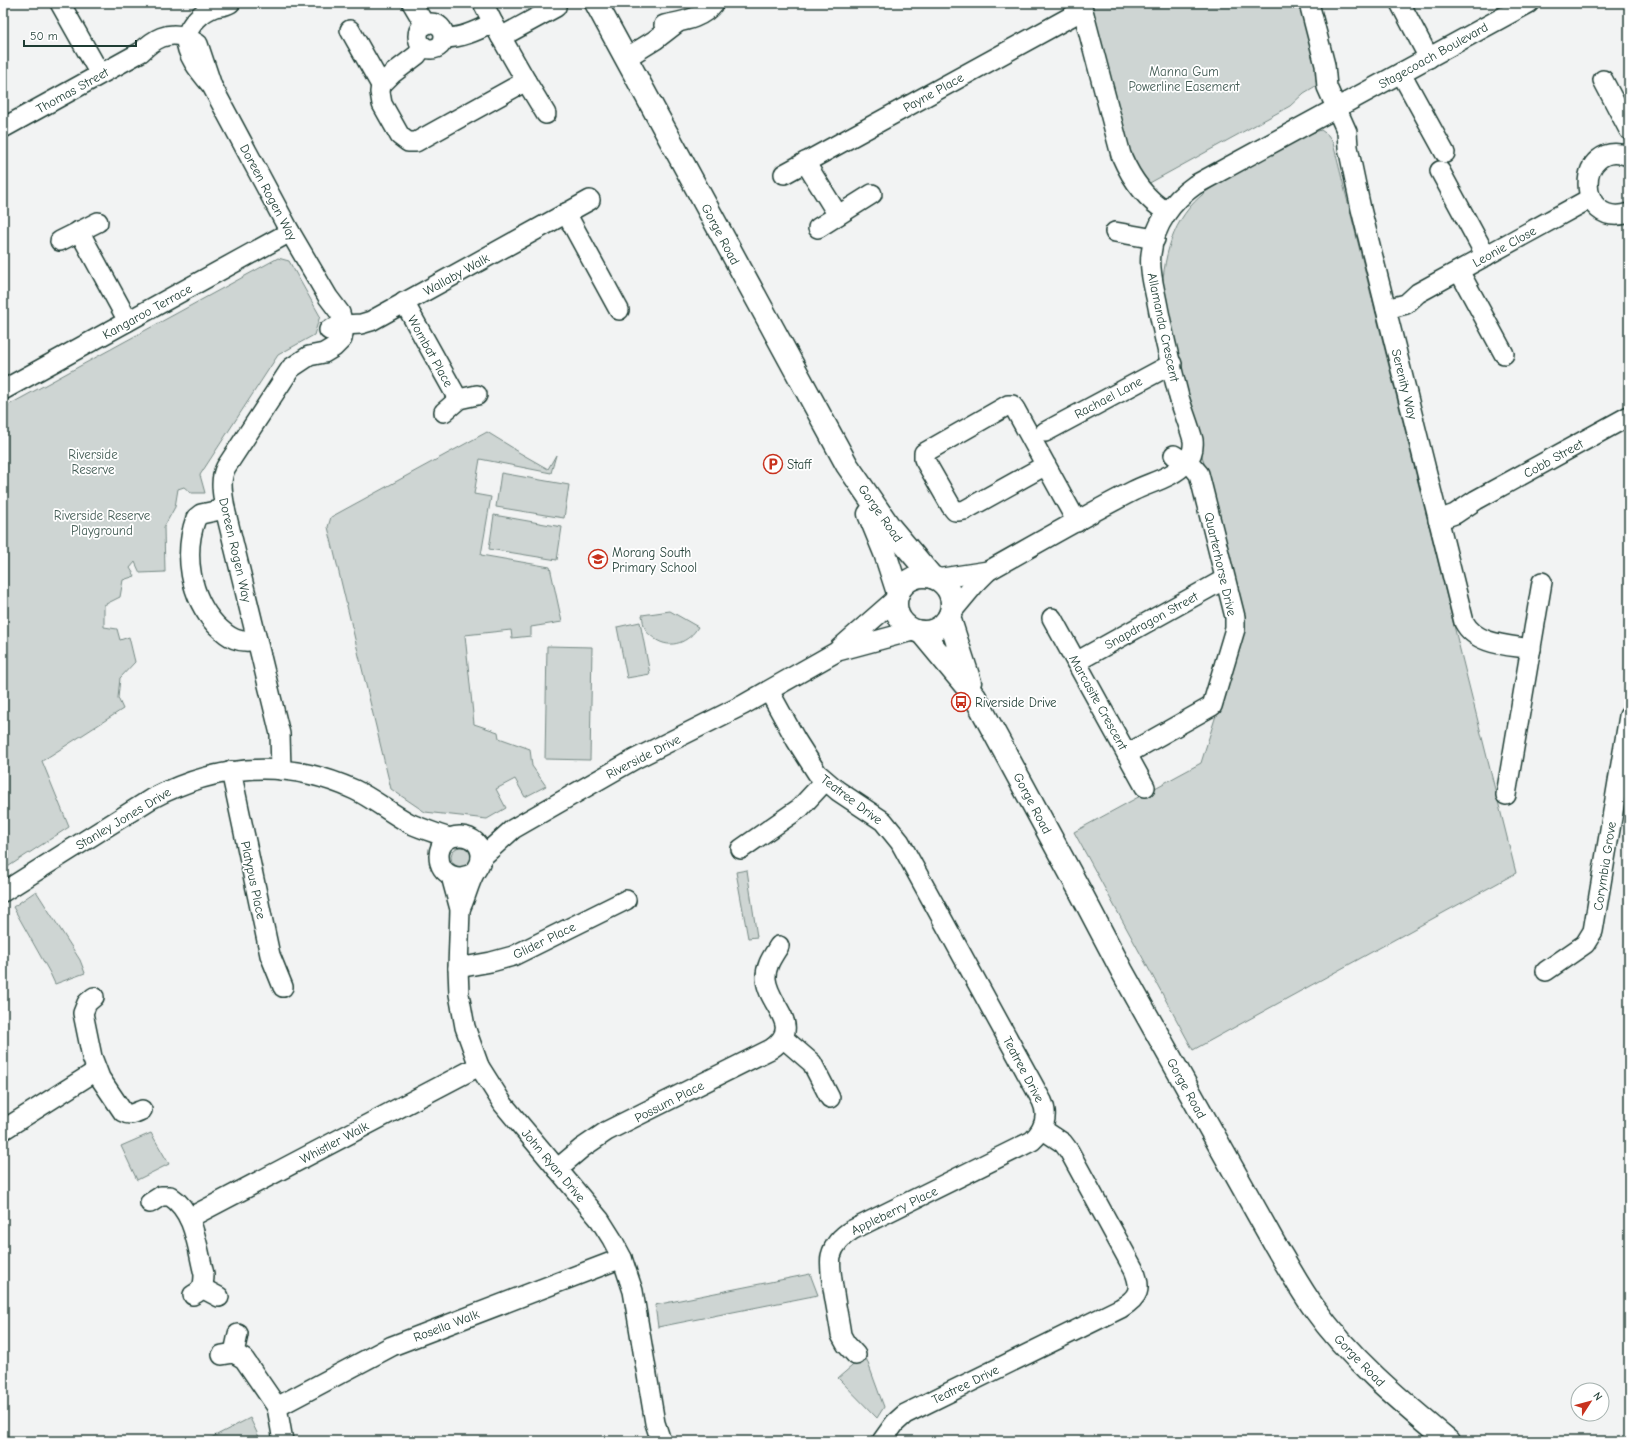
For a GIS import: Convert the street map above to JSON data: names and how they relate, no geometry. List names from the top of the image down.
{
  "streets": {
    "main road": ["Gorge Road"],
    "street": [
      "Stagecoach Boulevard",
      "Thomas Street",
      "Payne Place",
      "Doreen Rogen Way",
      "Leonie Close",
      "Wallaby Walk",
      "Kangaroo Terrace",
      "Allamanda Crescent",
      "Wombat Place",
      "Serenity Way",
      "Rachael Lane",
      "Cobb Street",
      "Quarterhorse Drive",
      "Snapdragon Street",
      "Marcasite Crescent",
      "Riverside Drive",
      "Teatree Drive",
      "Stanley Jones Drive",
      "Corymbia Grove",
      "Platypus Place",
      "Glider Place",
      "Possum Place",
      "Whistler Walk",
      "John Ryan Drive",
      "Appleberry Place",
      "Rosella Walk"
    ]
  },
  "crossings": [
    ["Stagecoach Boulevard", "Allamanda Crescent"],
    ["Stagecoach Boulevard", "Serenity Way"],
    ["Thomas Street", "Doreen Rogen Way"],
    ["Doreen Rogen Way", "Wallaby Walk"],
    ["Doreen Rogen Way", "Kangaroo Terrace"],
    ["Doreen Rogen Way", "Stanley Jones Drive"],
    ["Gorge Road", "Riverside Drive"],
    ["Leonie Close", "Serenity Way"],
    ["Wallaby Walk", "Wombat Place"],
    ["Allamanda Crescent", "Serenity Way"],
    ["Allamanda Crescent", "Rachael Lane"],
    ["Allamanda Crescent", "Quarterhorse Drive"],
    ["Serenity Way", "Cobb Street"],
    ["Quarterhorse Drive", "Snapdragon Street"],
    ["Quarterhorse Drive", "Marcasite Crescent"],
    ["Snapdragon Street", "Marcasite Crescent"],
    ["Riverside Drive", "Teatree Drive"],
    ["Riverside Drive", "Stanley Jones Drive"],
    ["Riverside Drive", "John Ryan Drive"],
    ["Teatree Drive", "Appleberry Place"],
    ["Stanley Jones Drive", "Platypus Place"],
    ["Stanley Jones Drive", "John Ryan Drive"],
    ["Glider Place", "John Ryan Drive"],
    ["Possum Place", "John Ryan Drive"],
    ["Whistler Walk", "John Ryan Drive"],
    ["John Ryan Drive", "Rosella Walk"]
  ],
  "parks": ["Manna Gum Powerline Easement", "Riverside Reserve", "Riverside Reserve Playground"],
  "places": {
    "parking": ["Staff"],
    "school or university": ["Morang South Primary School"],
    "bus stop": ["Riverside Drive"]
  },
  "scale_bar": "50 m",
  "north": "top right"
}
